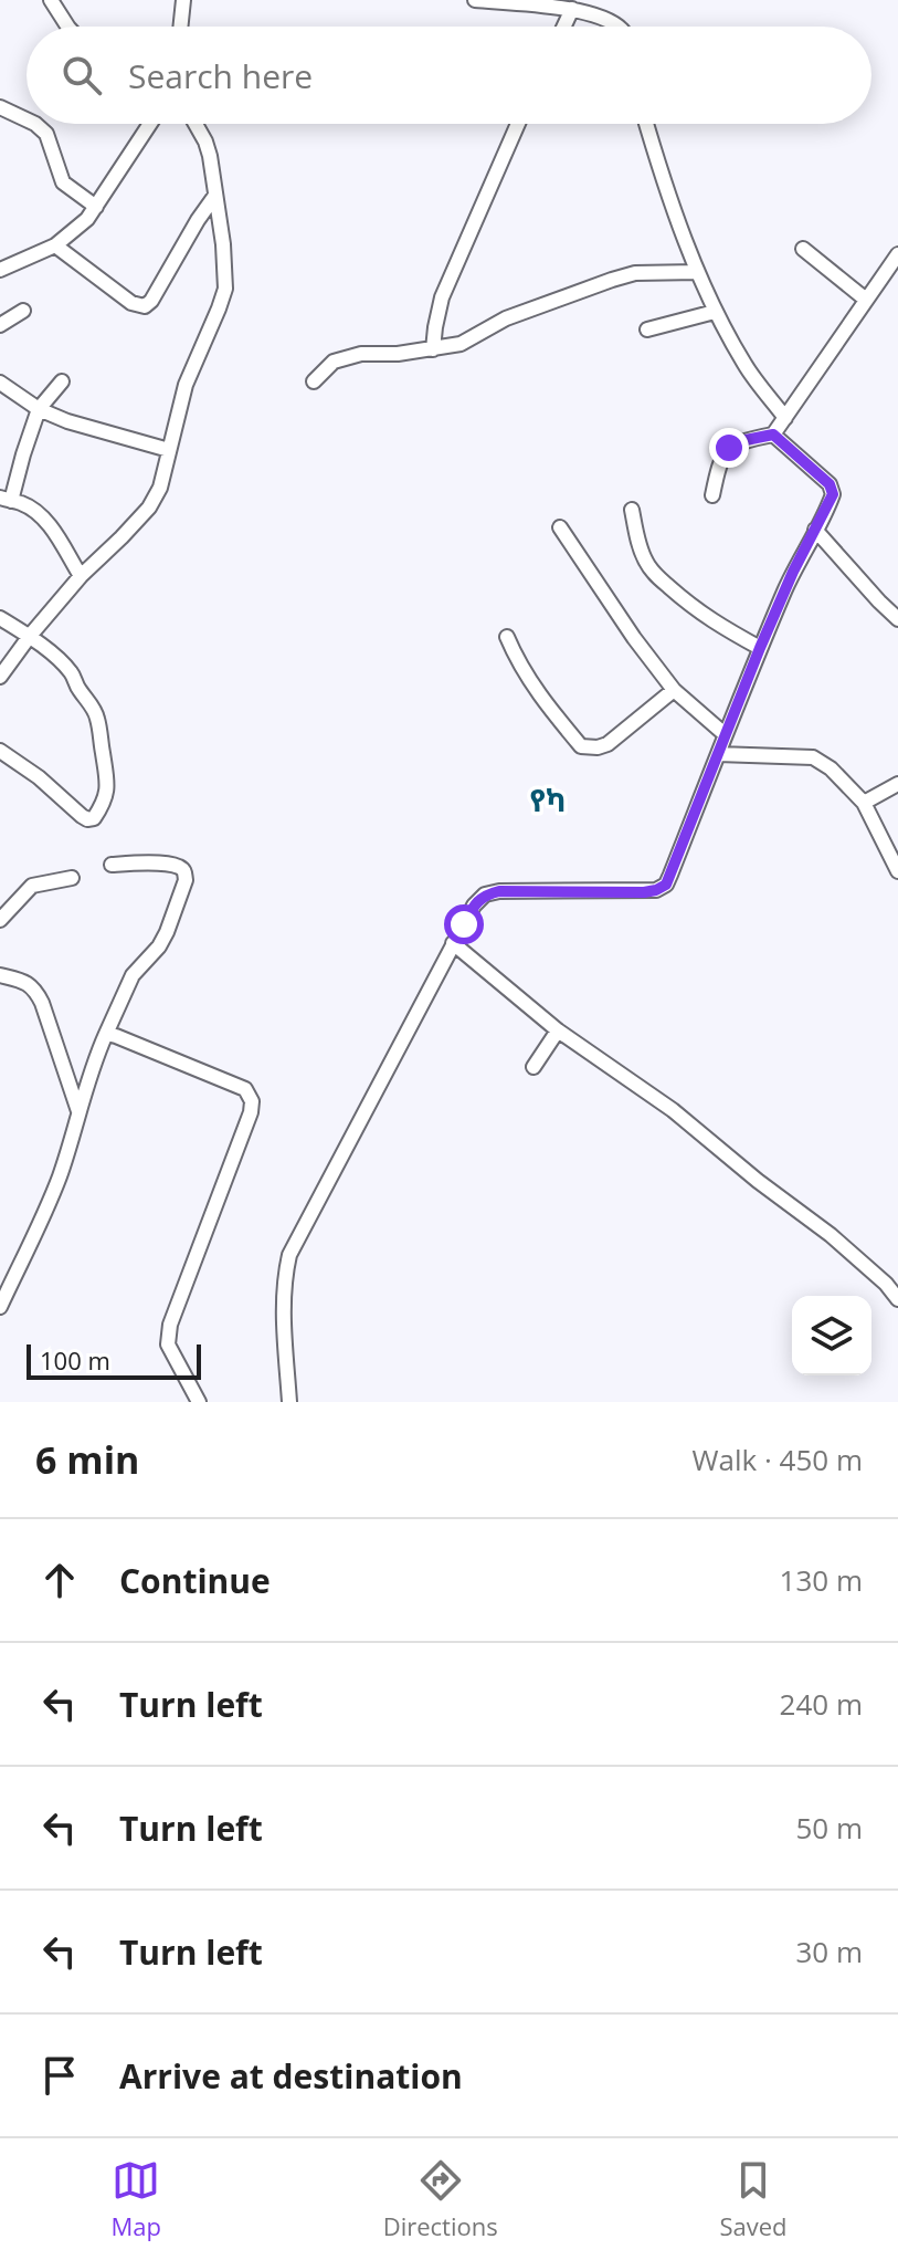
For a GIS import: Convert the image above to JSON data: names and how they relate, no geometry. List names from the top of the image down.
{
  "districts": ["የካ"],
  "scale_bar": "100 m",
  "page": {
    "search": "Search here",
    "scale": "100 m",
    "heading": ["6 min", "Walk · 450 m"],
    "list": [
      ["Continue", "130 m"],
      ["Turn left", "240 m"],
      ["Turn left", "50 m"],
      ["Turn left", "30 m"],
      "Arrive at destination"
    ],
    "nav": ["Map", "Directions", "Saved"]
  }
}
